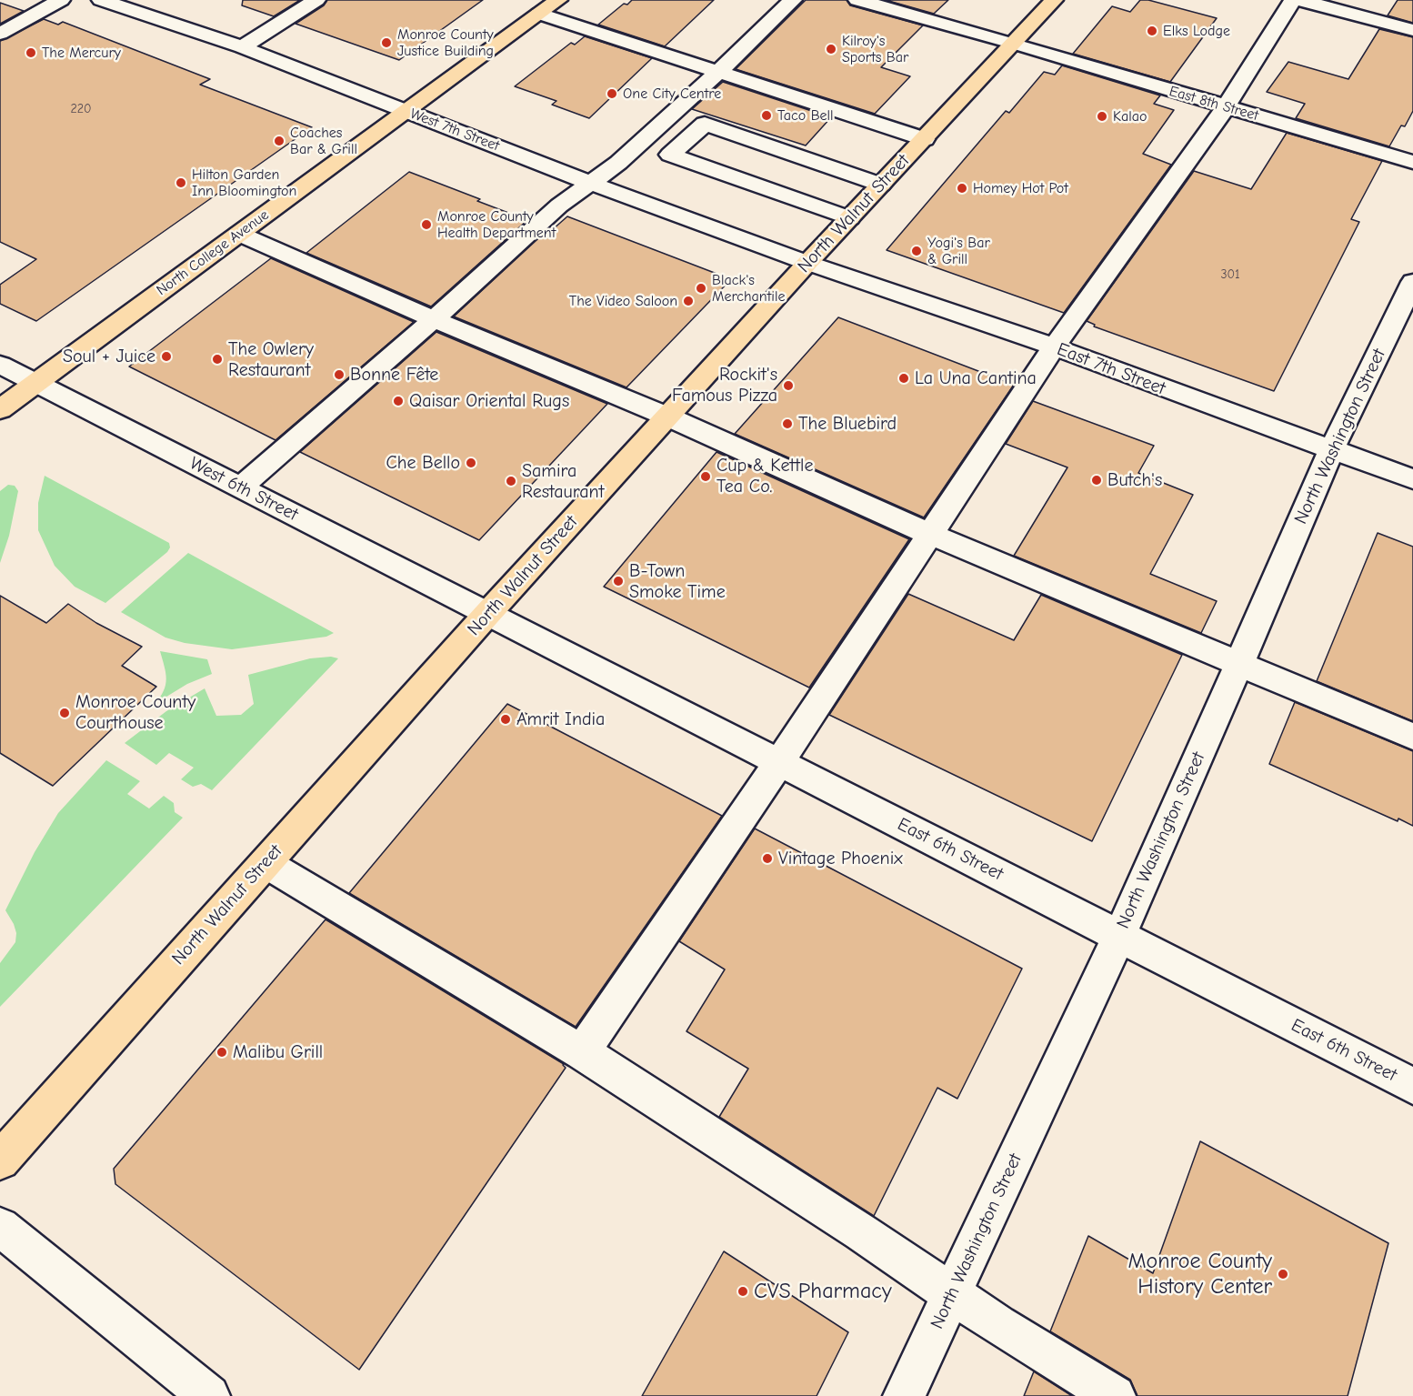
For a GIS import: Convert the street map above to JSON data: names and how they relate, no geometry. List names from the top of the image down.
{
  "streets": {
    "main road": ["North Walnut Street", "North College Avenue"],
    "street": [
      "East 8th Street",
      "West 7th Street",
      "East 7th Street",
      "North Washington Street",
      "West 6th Street",
      "East 6th Street"
    ]
  },
  "crossings": [
    ["East 8th Street", "North Walnut Street"],
    ["West 7th Street", "North Walnut Street"],
    ["West 7th Street", "North College Avenue"],
    ["West 7th Street", "East 7th Street"],
    ["North Walnut Street", "East 7th Street"],
    ["North Walnut Street", "West 6th Street"],
    ["North Walnut Street", "East 6th Street"],
    ["North College Avenue", "West 6th Street"],
    ["East 7th Street", "North Washington Street"],
    ["North Washington Street", "East 6th Street"],
    ["West 6th Street", "East 6th Street"]
  ],
  "places": [
    "Elks Lodge",
    "Monroe County Justice Building",
    "Kilroy's Sports Bar",
    "The Mercury",
    "One City Centre",
    "Taco Bell",
    "Kalao",
    "Coaches Bar & Grill",
    "Hilton Garden Inn Bloomington",
    "Homey Hot Pot",
    "Monroe County Health Department",
    "Yogi's Bar & Grill",
    "Black's Merchantile",
    "The Video Saloon",
    "Soul + Juice",
    "The Owlery Restaurant",
    "Bonne Fête",
    "La Una Cantina",
    "Rockit's Famous Pizza",
    "Qaisar Oriental Rugs",
    "The Bluebird",
    "Che Bello",
    "Cup & Kettle Tea Co.",
    "Butch's",
    "Samira Restaurant",
    "B-Town Smoke Time",
    "Monroe County Courthouse",
    "Amrit India",
    "Vintage Phoenix",
    "Malibu Grill",
    "Monroe County History Center",
    "CVS Pharmacy"
  ],
  "house_numbers": ["220", "301"]
}
